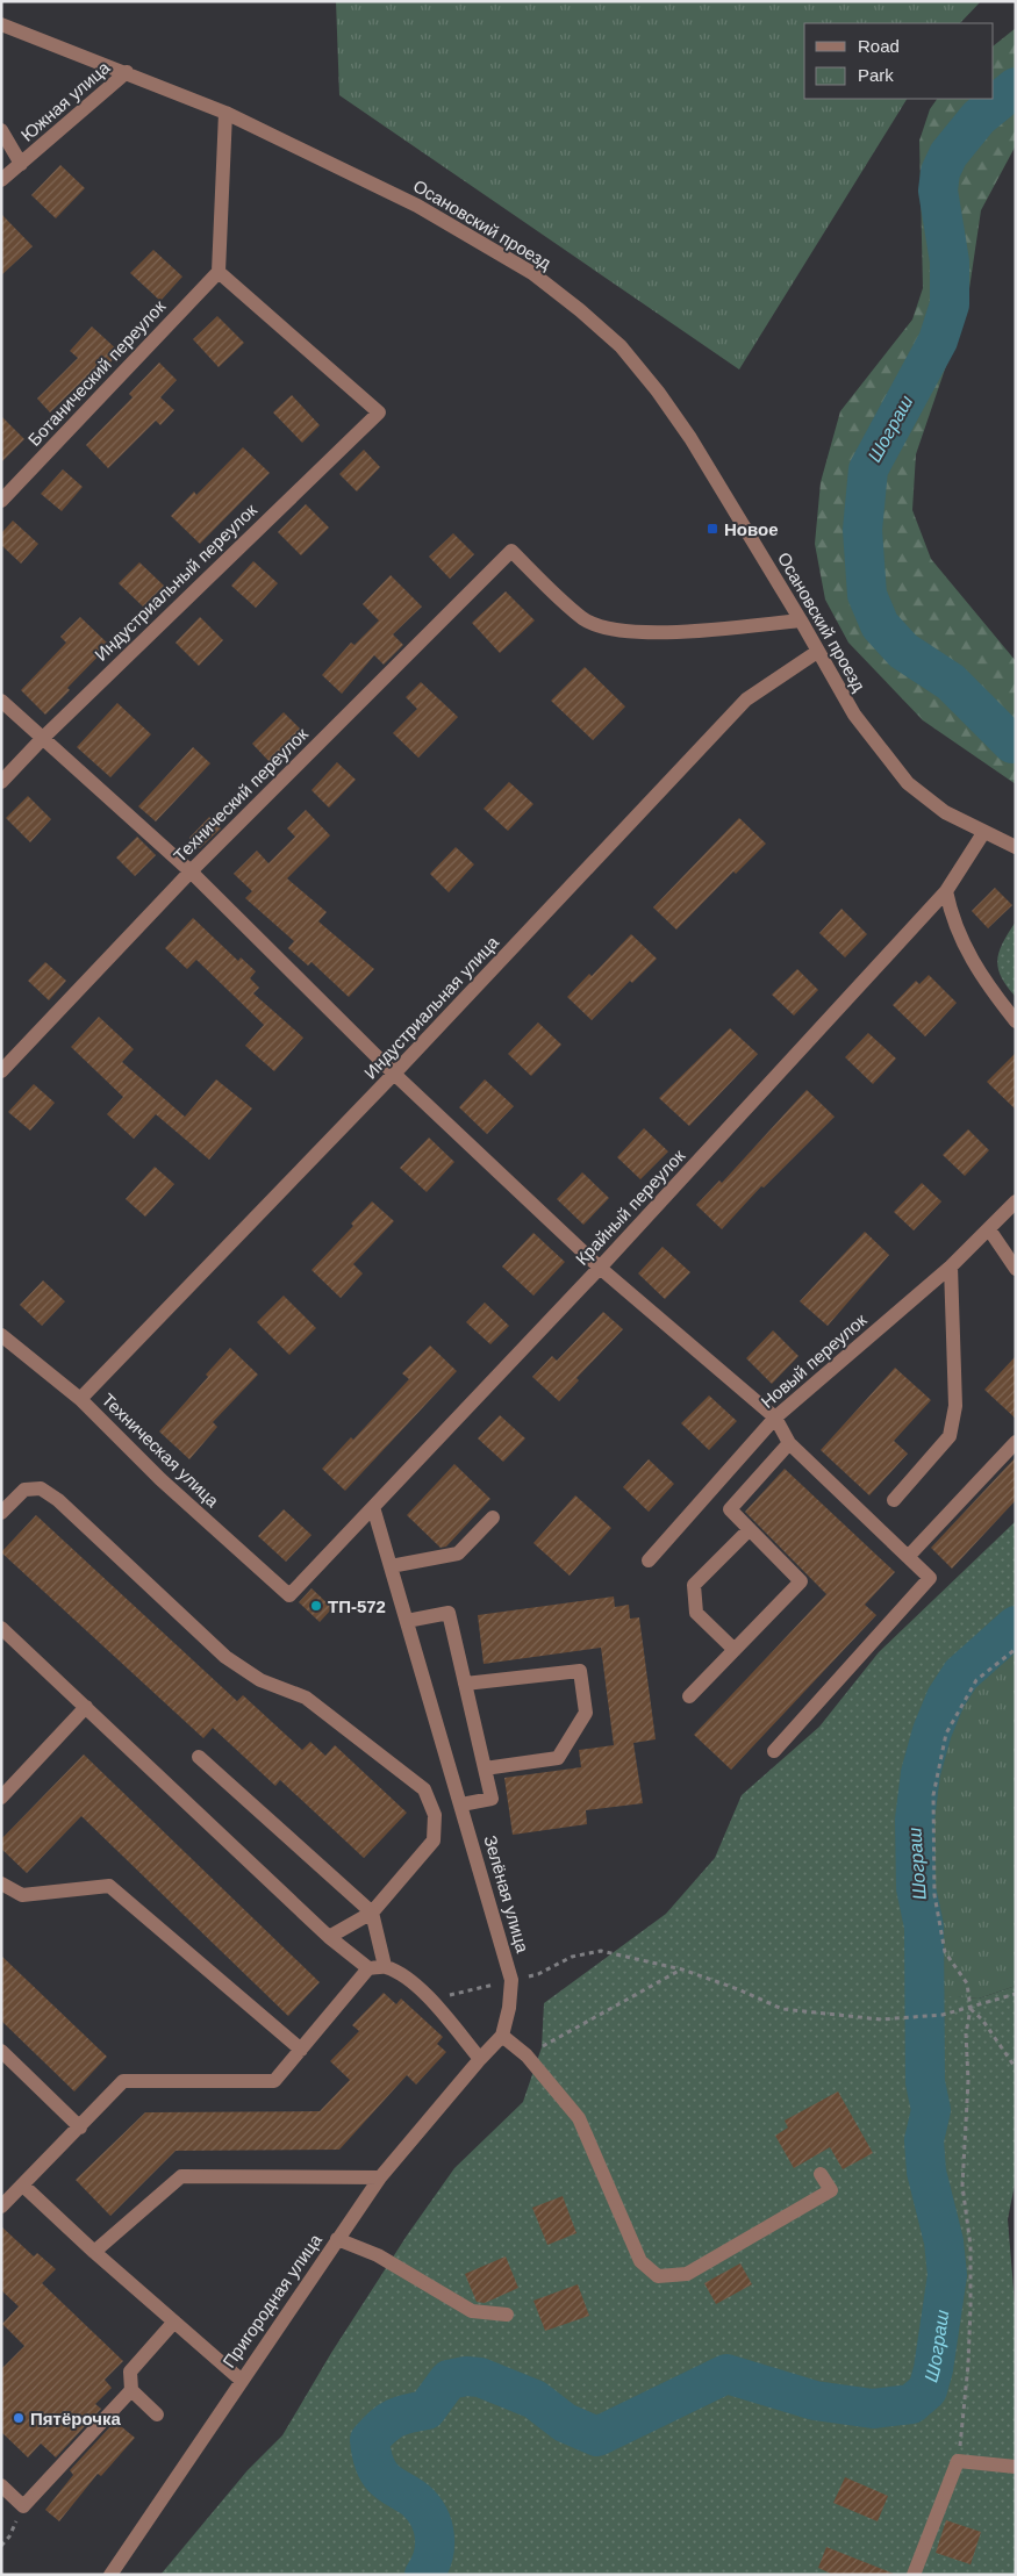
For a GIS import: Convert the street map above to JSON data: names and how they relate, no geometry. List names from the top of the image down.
{
  "streets": {
    "street": [
      "Южная улица",
      "Осановский проезд",
      "Ботанический переулок",
      "Индустриальный переулок",
      "Технический переулок",
      "Индустриальная улица",
      "Крайный переулок",
      "Новый переулок",
      "Техническая улица",
      "Зелёная улица",
      "Пригородная улица"
    ]
  },
  "crossings": [
    ["Южная улица", "Осановский проезд"],
    ["Осановский проезд", "Технический переулок"],
    ["Осановский проезд", "Индустриальная улица"],
    ["Осановский проезд", "Крайный переулок"],
    ["Ботанический переулок", "Индустриальный переулок"],
    ["Индустриальная улица", "Техническая улица"],
    ["Крайный переулок", "Техническая улица"],
    ["Крайный переулок", "Зелёная улица"],
    ["Зелёная улица", "Пригородная улица"]
  ],
  "water": ["Шограш"],
  "places": {
    "transit": ["Новое"],
    "other": ["ТП-572", "Пятёрочка"]
  },
  "legend": ["Road", "Park"]
}
